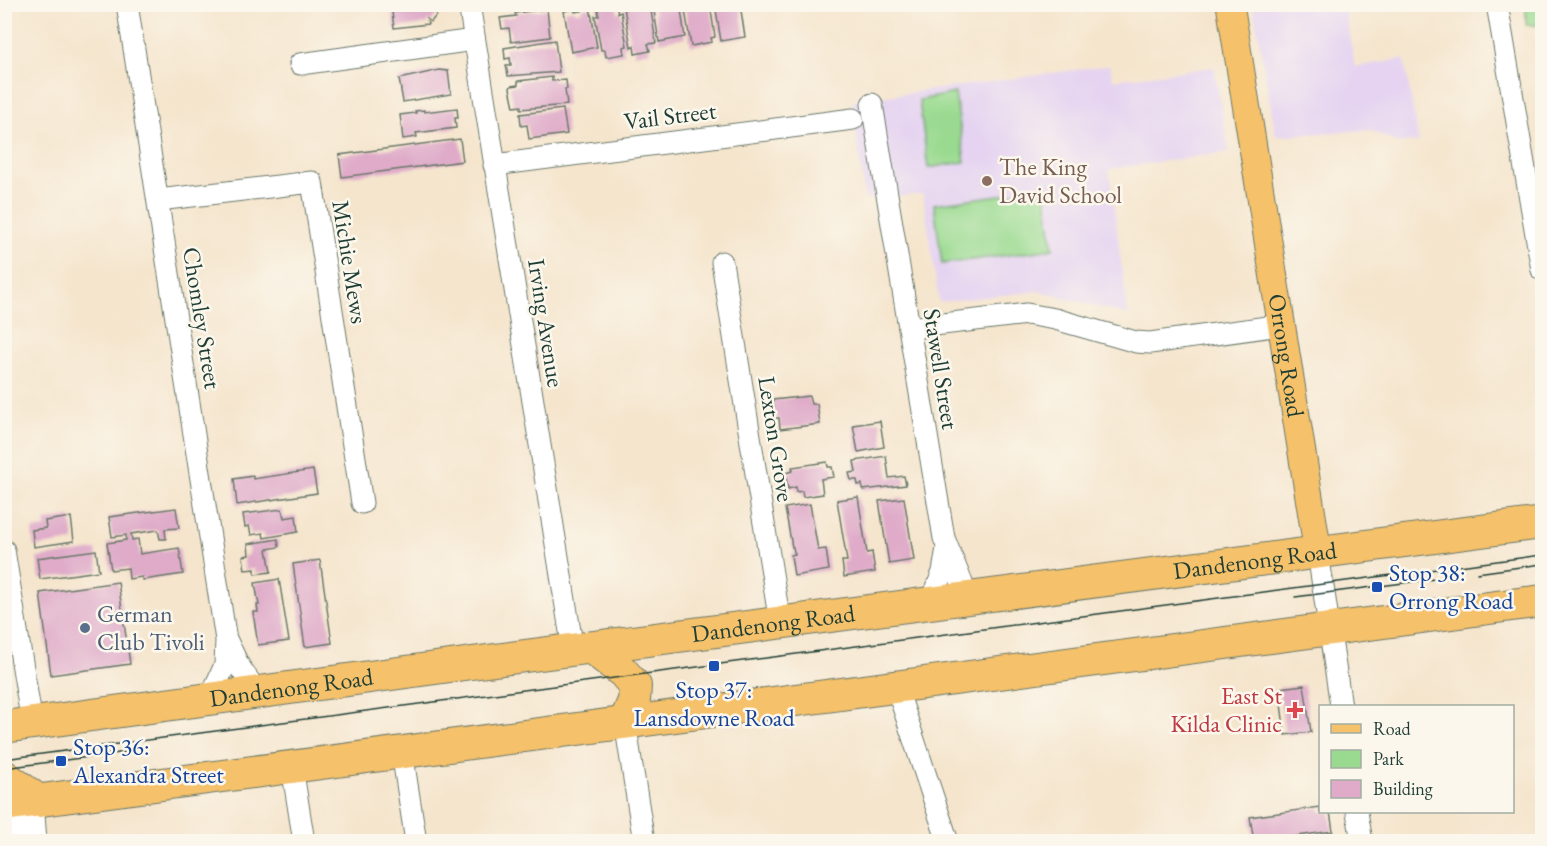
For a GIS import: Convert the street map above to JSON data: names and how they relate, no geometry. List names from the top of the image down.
{
  "streets": {
    "highway": ["Dandenong Road"],
    "main road": ["Orrong Road"],
    "street": [
      "Vail Street",
      "Michie Mews",
      "Chomley Street",
      "Irving Avenue",
      "Stawell Street",
      "Lexton Grove"
    ]
  },
  "crossings": [
    ["Vail Street", "Irving Avenue"],
    ["Michie Mews", "Chomley Street"],
    ["Chomley Street", "Dandenong Road"],
    ["Irving Avenue", "Dandenong Road"],
    ["Orrong Road", "Dandenong Road"],
    ["Stawell Street", "Dandenong Road"],
    ["Lexton Grove", "Dandenong Road"]
  ],
  "places": {
    "other": ["The King David School", "German Club Tivoli"],
    "transit": ["Stop 38: Orrong Road", "Stop 37: Lansdowne Road", "Stop 36: Alexandra Street"],
    "health": ["East St Kilda Clinic"]
  },
  "legend": ["Road", "Park", "Building"]
}
